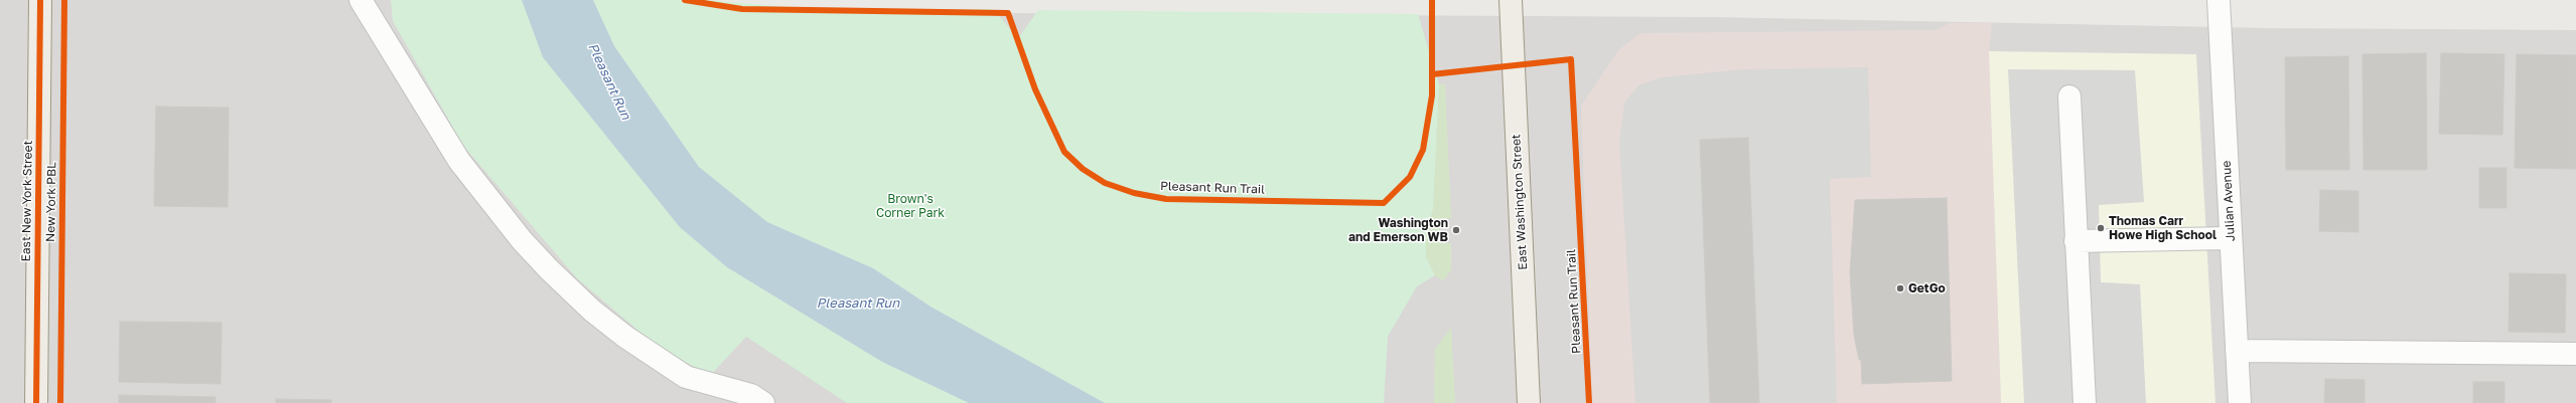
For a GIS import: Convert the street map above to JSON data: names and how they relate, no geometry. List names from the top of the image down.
{
  "streets": {
    "main road": ["East New York Street", "East Washington Street"],
    "street": ["Julian Avenue"],
    "cycle path": ["Pleasant Run Trail", "New York PBL"]
  },
  "water": ["Pleasant Run"],
  "parks": ["Brown's Corner Park"],
  "places": ["Thomas Carr Howe High School", "Washington and Emerson WB", "GetGo"]
}
